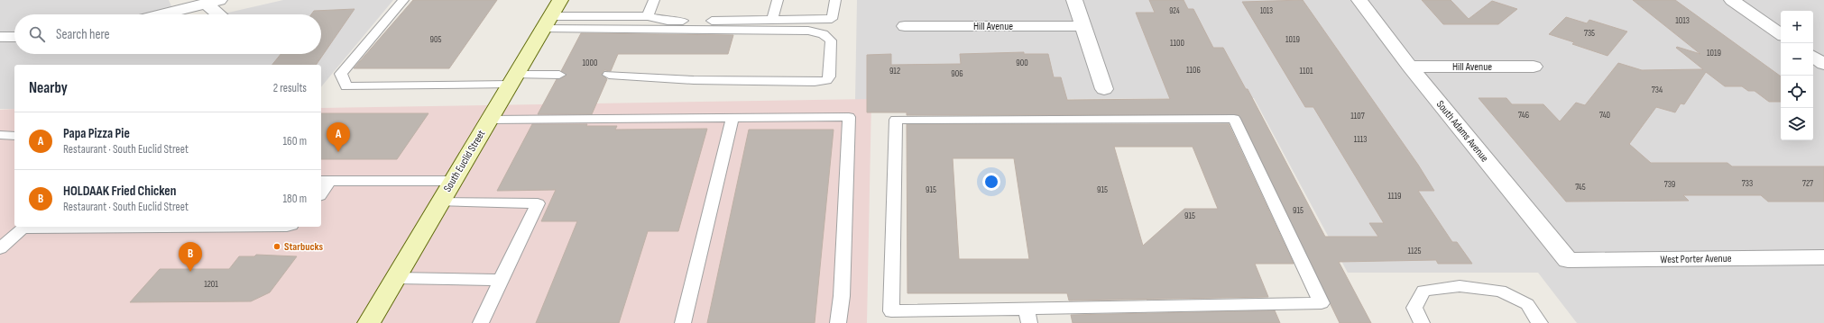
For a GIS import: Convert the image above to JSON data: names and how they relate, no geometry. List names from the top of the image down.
{
  "streets": {
    "main road": ["South Euclid Street"],
    "street": ["Hill Avenue", "South Adams Avenue", "West Porter Avenue"]
  },
  "crossings": [
    ["Hill Avenue", "South Adams Avenue"],
    ["South Adams Avenue", "West Porter Avenue"]
  ],
  "places": ["Starbucks"],
  "house_numbers": [
    "924",
    "1013",
    "1013",
    "735",
    "905",
    "1019",
    "1100",
    "1019",
    "1000",
    "900",
    "1106",
    "912",
    "1101",
    "906",
    "734",
    "746",
    "740",
    "1107",
    "1113",
    "733",
    "727",
    "739",
    "745",
    "915",
    "915",
    "1119",
    "915",
    "915",
    "1125",
    "1201"
  ],
  "page": {
    "map_buttons": ["+", "−"],
    "search": "Search here",
    "heading": ["Nearby", "2 results"],
    "list": [
      {
        "mark": "A",
        "name": "Papa Pizza Pie",
        "note": "Restaurant · South Euclid Street",
        "value": "160 m"
      },
      {
        "mark": "B",
        "name": "HOLDAAK Fried Chicken",
        "note": "Restaurant · South Euclid Street",
        "value": "180 m"
      }
    ],
    "pins": ["A", "B"]
  }
}
